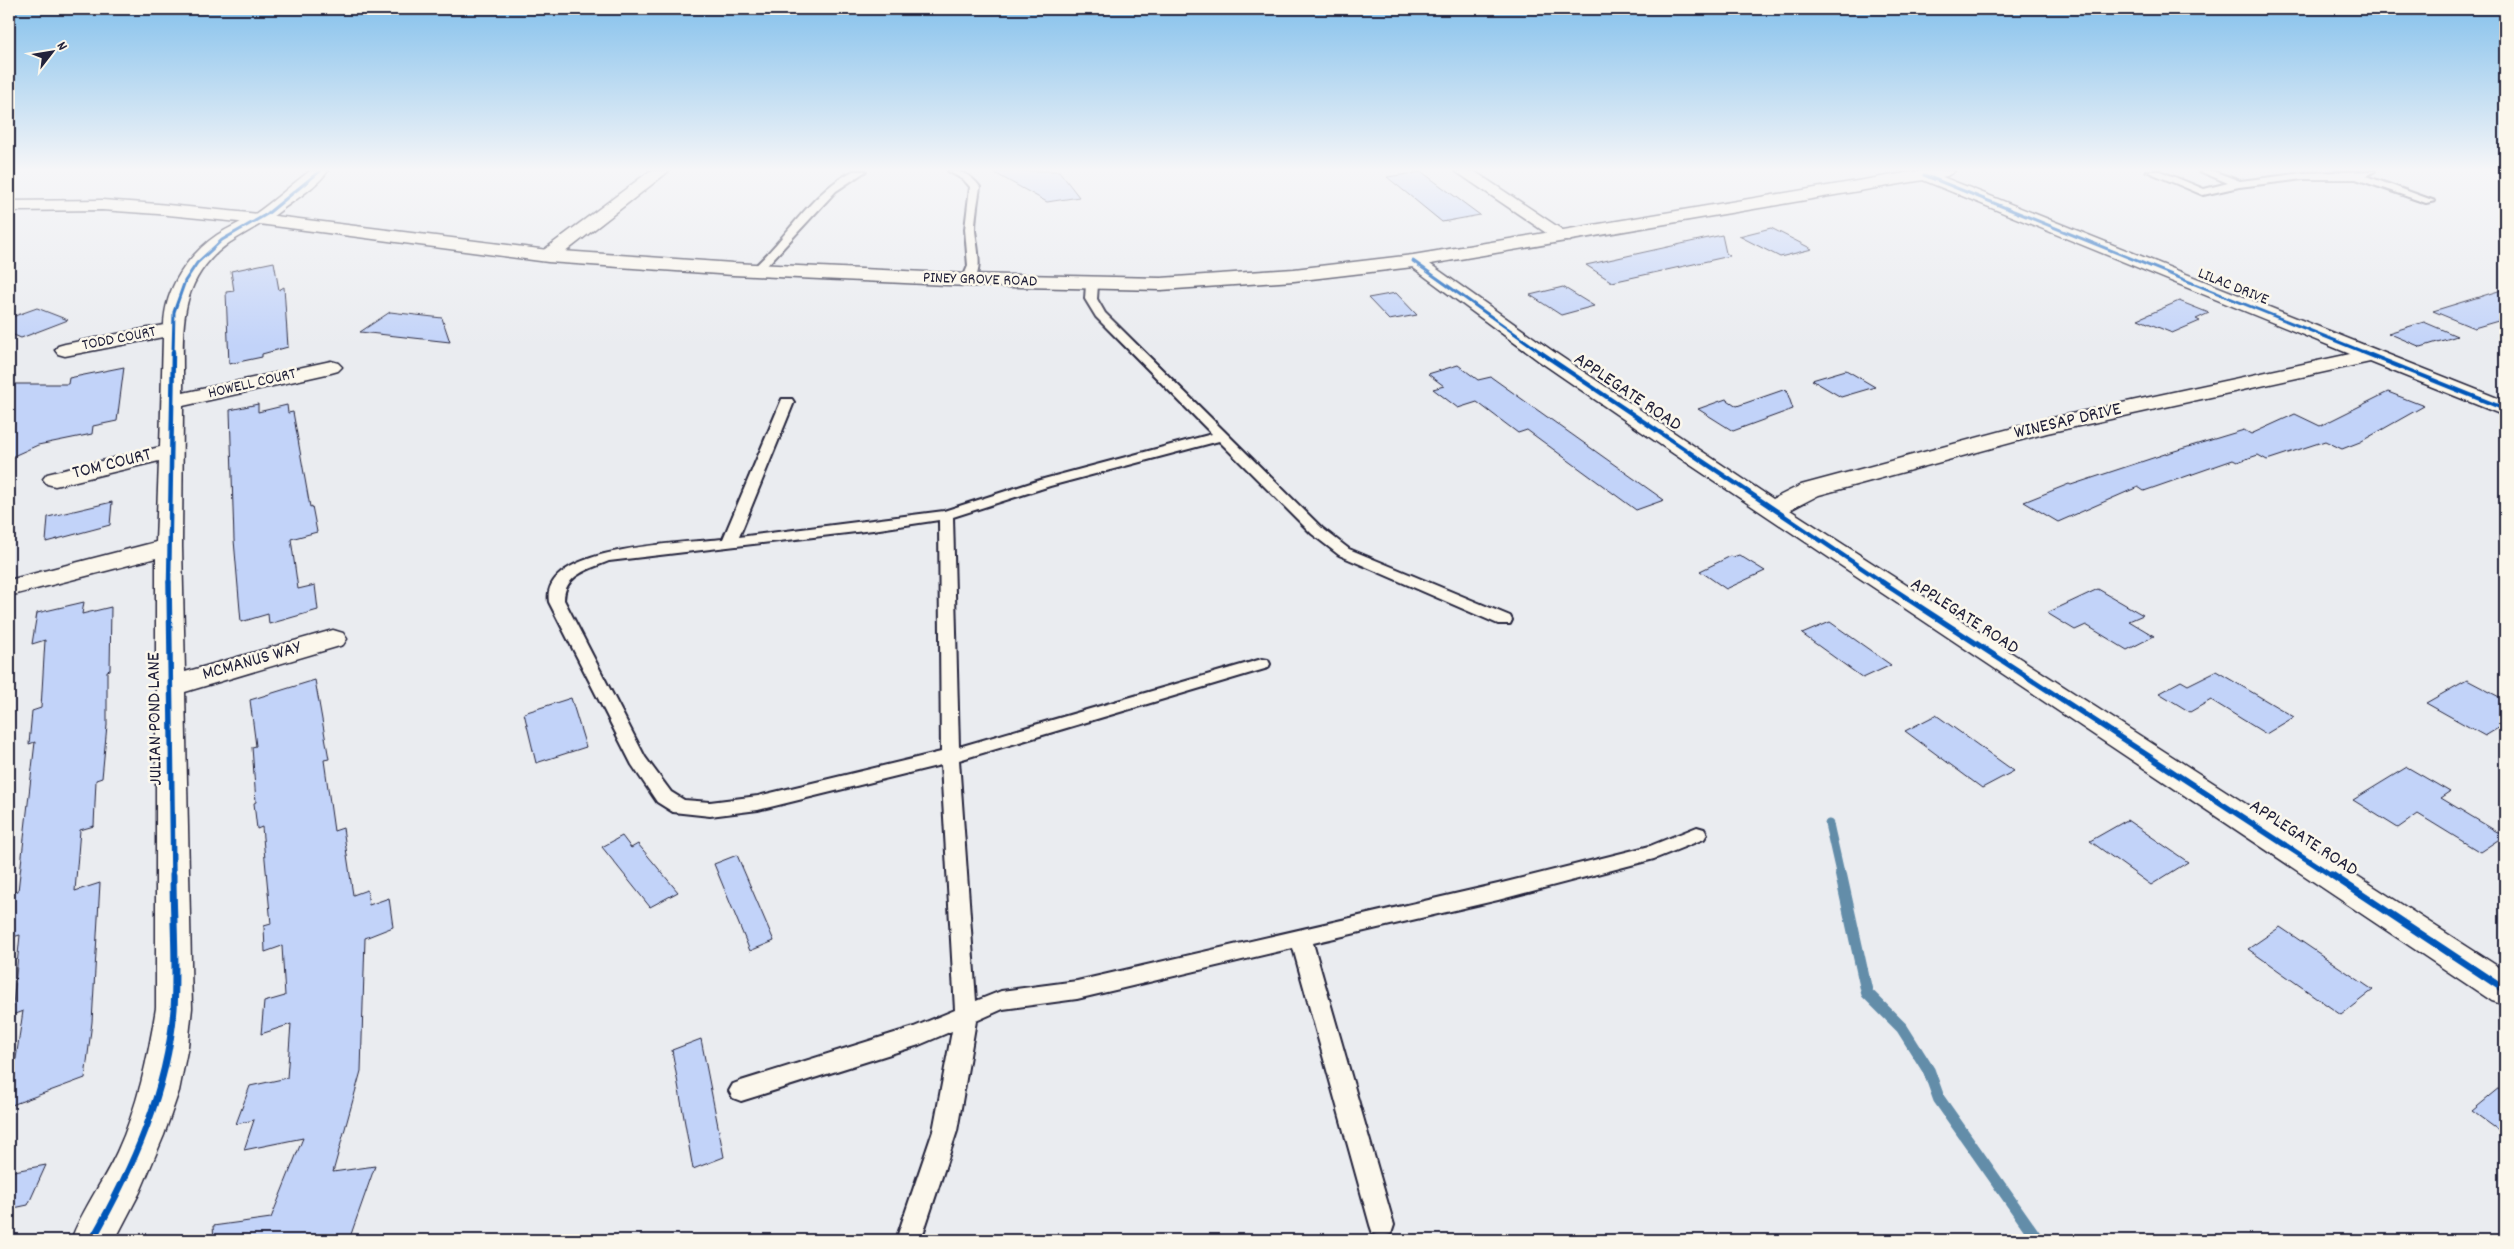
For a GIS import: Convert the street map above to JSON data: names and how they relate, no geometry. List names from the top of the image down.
{
  "streets": {
    "street": [
      "PINEY GROVE ROAD",
      "LILAC DRIVE",
      "TODD COURT",
      "HOWELL COURT",
      "APPLEGATE ROAD",
      "WINESAP DRIVE",
      "TOM COURT",
      "MCMANUS WAY",
      "JULIAN POND LANE"
    ]
  },
  "crossings": [
    ["PINEY GROVE ROAD", "APPLEGATE ROAD"],
    ["LILAC DRIVE", "WINESAP DRIVE"],
    ["TODD COURT", "JULIAN POND LANE"],
    ["HOWELL COURT", "JULIAN POND LANE"],
    ["APPLEGATE ROAD", "WINESAP DRIVE"],
    ["TOM COURT", "JULIAN POND LANE"],
    ["MCMANUS WAY", "JULIAN POND LANE"]
  ],
  "north": "top right"
}
